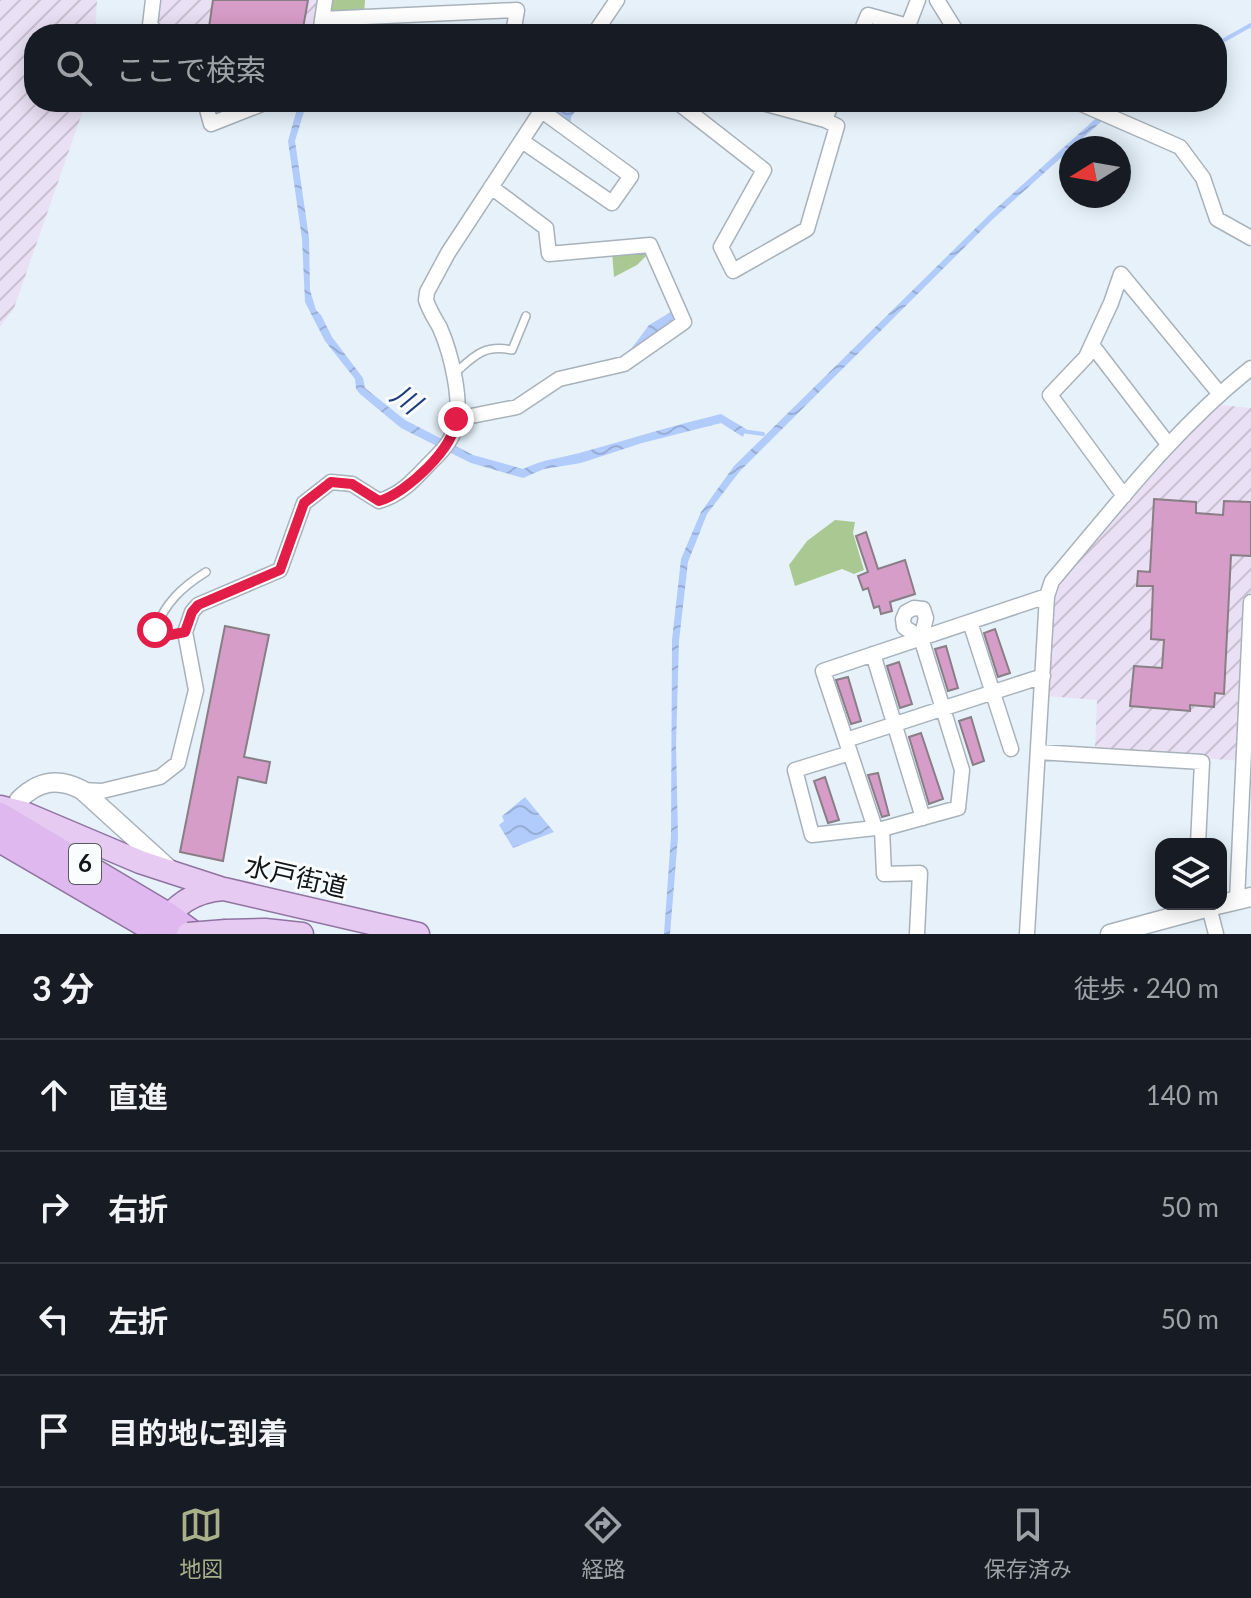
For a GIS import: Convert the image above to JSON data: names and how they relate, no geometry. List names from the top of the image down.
{
  "streets": {
    "highway": ["6"],
    "main road": ["水戸街道"]
  },
  "crossings": [
    ["6", "水戸街道"]
  ],
  "water": ["川"],
  "north": "left",
  "page": {
    "search": "ここで検索",
    "heading": ["3 分", "徒歩 · 240 m"],
    "list": [
      ["直進", "140 m"],
      ["右折", "50 m"],
      ["左折", "50 m"],
      "目的地に到着"
    ],
    "nav": ["地図", "経路", "保存済み"]
  }
}
